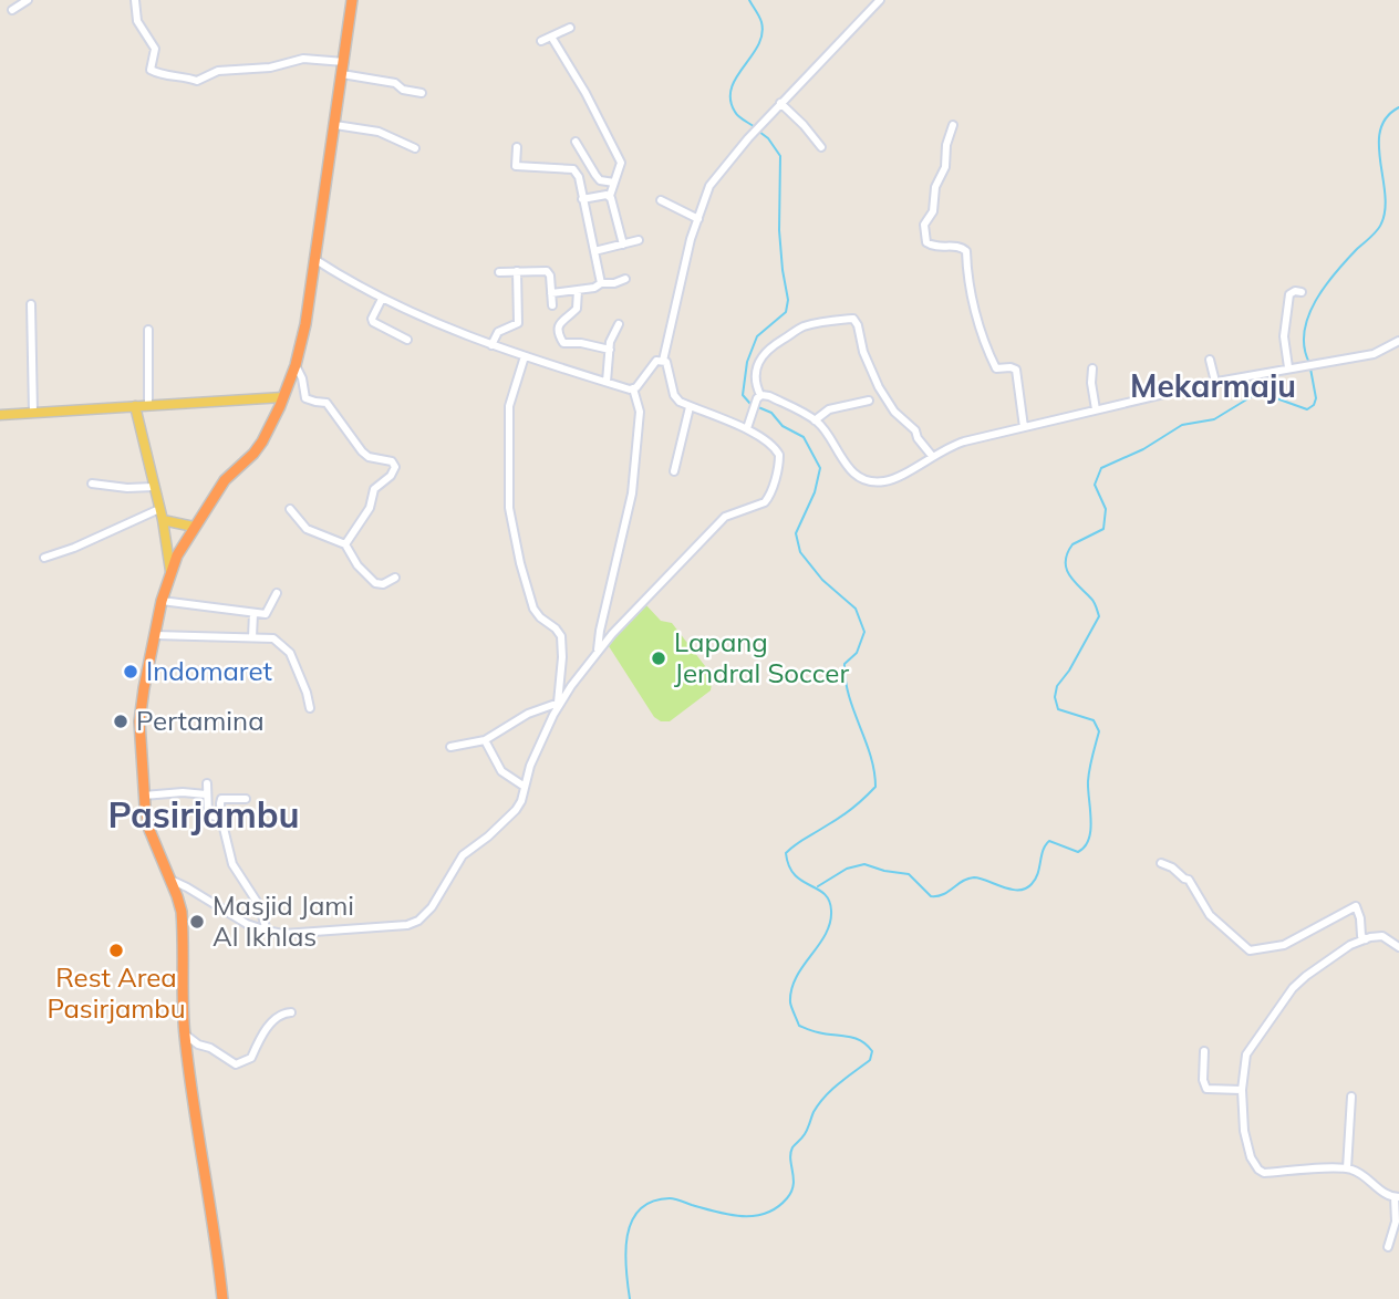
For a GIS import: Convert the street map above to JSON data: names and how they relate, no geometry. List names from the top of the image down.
{
  "districts": ["Mekarmaju", "Pasirjambu"],
  "places": [
    "Lapang Jendral Soccer",
    "Indomaret",
    "Pertamina",
    "Masjid Jami Al Ikhlas",
    "Rest Area Pasirjambu"
  ]
}
